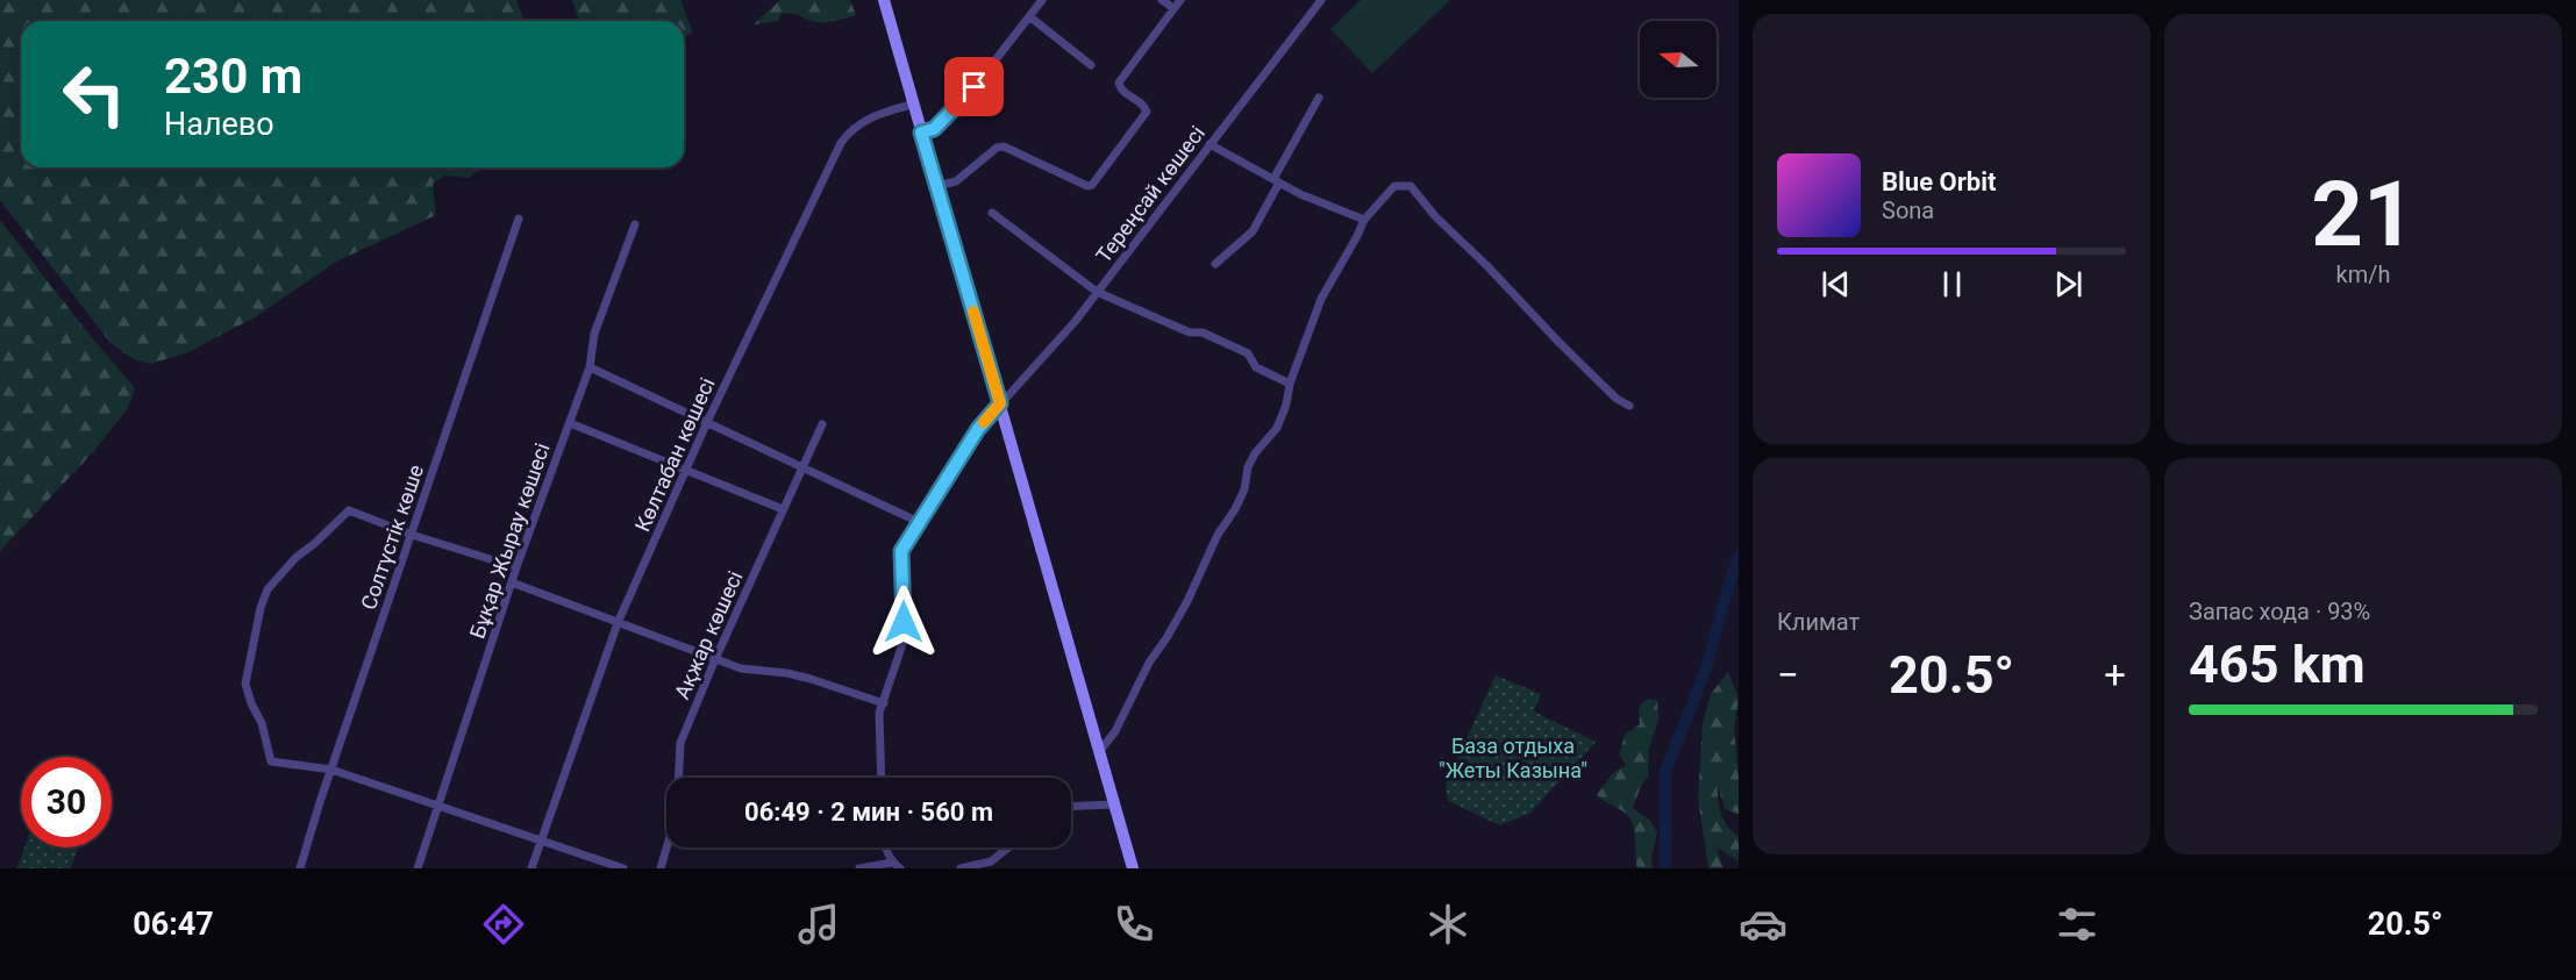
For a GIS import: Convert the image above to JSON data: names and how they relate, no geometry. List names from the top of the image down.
{
  "streets": {
    "street": [
      "Тереңсай көшесі",
      "Көлтабан көшесі",
      "Солтүстік көше",
      "Бұқар Жырау көшесі",
      "Ақжар көшесі"
    ]
  },
  "parks": ["База отдыха \"Жеты Казына\""],
  "north": "left",
  "page": {
    "tile": [
      ["21", "km/h"],
      "Климат",
      ["Запас хода · 93%", "465 km"]
    ],
    "turn": ["230 m", "Налево"],
    "song": ["Blue Orbit", "Sona"],
    "heat": ["−", "20.5°", "+"],
    "limit": "30",
    "trip": "06:49 · 2 мин · 560 m",
    "tabs": ["06:47", "20.5°"]
  }
}
